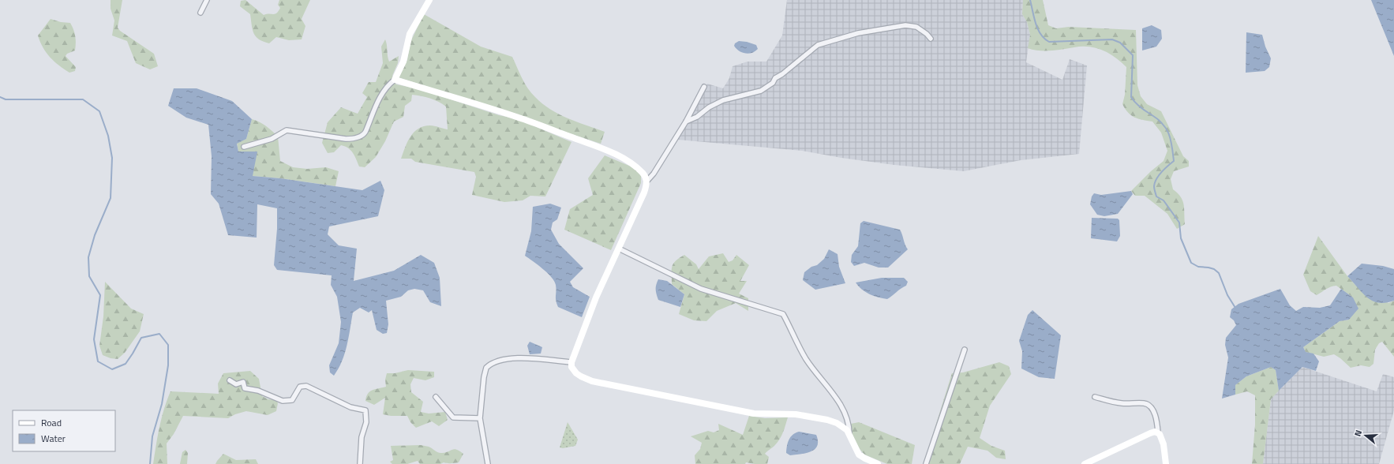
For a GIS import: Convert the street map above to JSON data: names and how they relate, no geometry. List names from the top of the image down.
{
  "legend": ["Road", "Water"],
  "north": "left"
}
